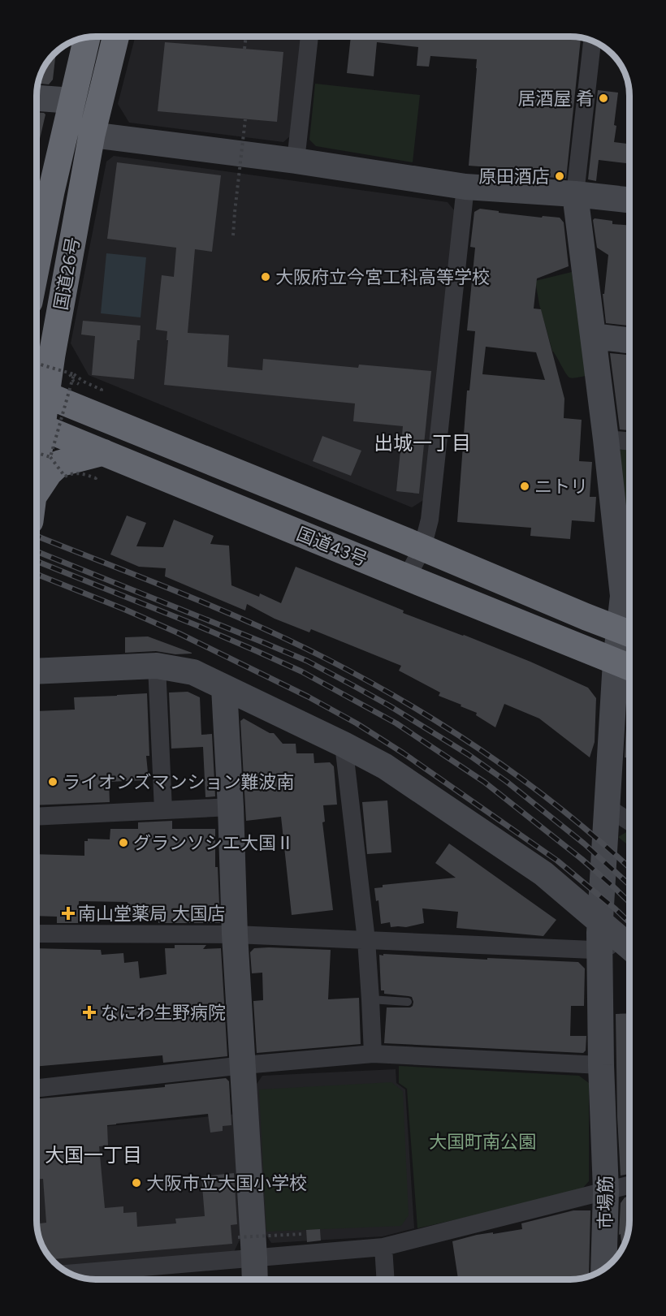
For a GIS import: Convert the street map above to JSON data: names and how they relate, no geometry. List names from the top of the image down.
{
  "streets": {
    "highway": ["国道26号", "国道43号"],
    "street": ["市場筋"]
  },
  "crossings": [
    ["国道26号", "国道43号"],
    ["国道43号", "市場筋"]
  ],
  "districts": ["出城一丁目", "大国一丁目"],
  "parks": ["大国町南公園"],
  "places": {
    "other": [
      "居酒屋 肴",
      "原田酒店",
      "大阪府立今宮工科高等学校",
      "ニトリ",
      "ライオンズマンション難波南",
      "グランソシエ大国Ⅱ",
      "大阪市立大国小学校"
    ],
    "health": ["南山堂薬局 大国店", "なにわ生野病院"]
  }
}
